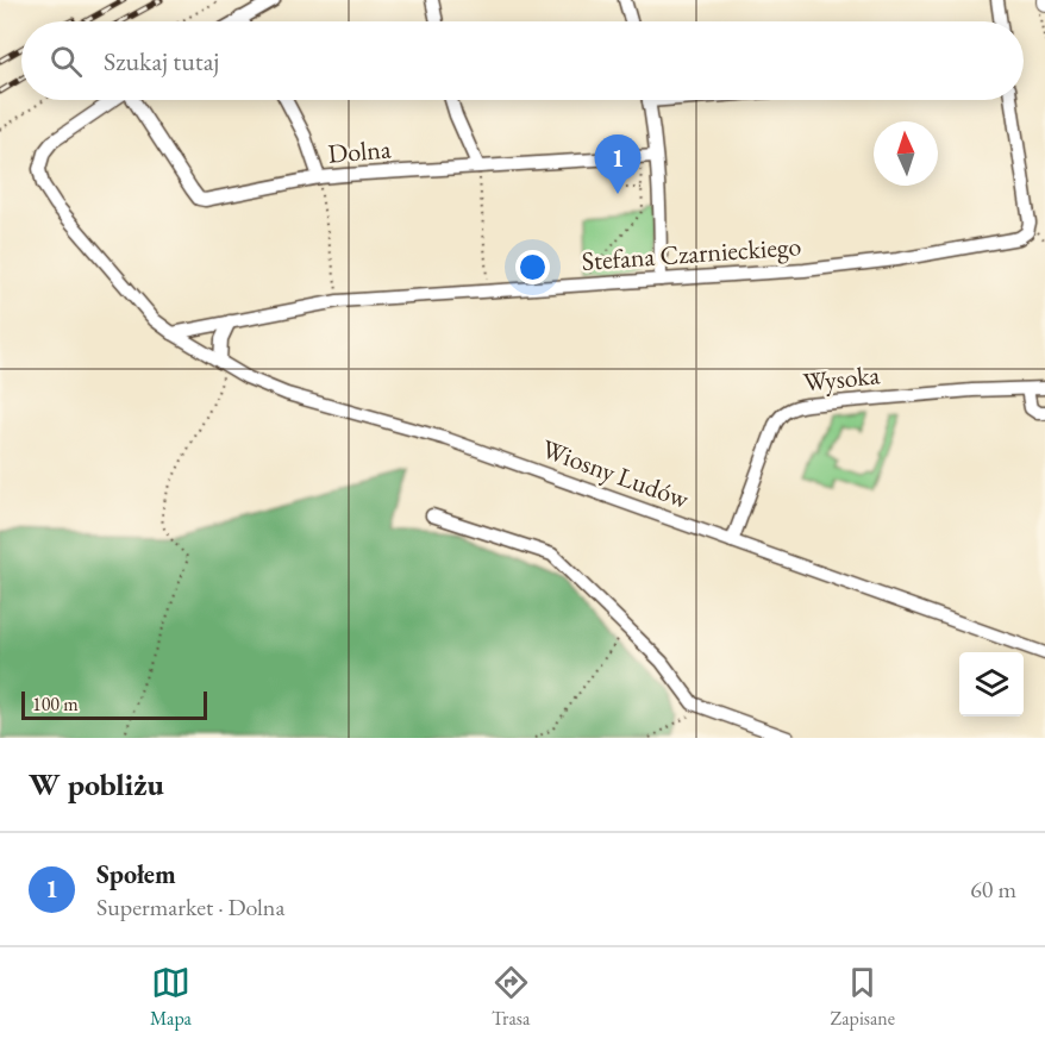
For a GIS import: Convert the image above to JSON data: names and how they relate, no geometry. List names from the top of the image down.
{
  "streets": {
    "street": [
      "Dolna",
      "Stefana Czarnieckiego",
      "Wysoka",
      "Wiosny Ludów"
    ]
  },
  "crossings": [
    ["Stefana Czarnieckiego", "Wiosny Ludów"],
    ["Wysoka", "Wiosny Ludów"]
  ],
  "scale_bar": "100 m",
  "north": "top",
  "page": {
    "search": "Szukaj tutaj",
    "pins": "1",
    "scale": "100 m",
    "heading": "W pobliżu",
    "list": [
      {
        "mark": "1",
        "name": "Społem",
        "note": "Supermarket · Dolna",
        "value": "60 m"
      }
    ],
    "nav": ["Mapa", "Trasa", "Zapisane"]
  }
}
